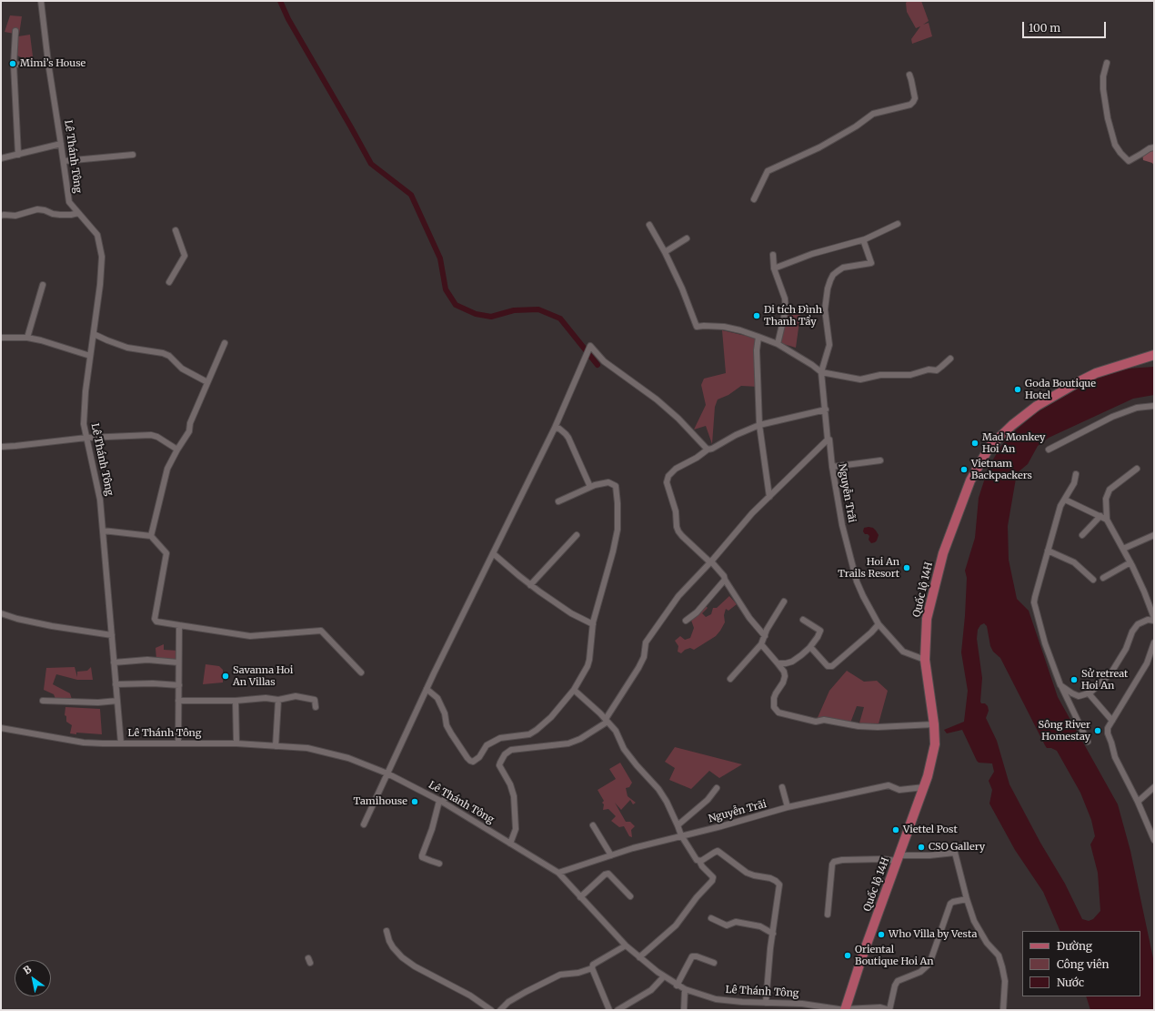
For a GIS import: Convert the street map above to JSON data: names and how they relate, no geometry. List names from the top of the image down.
{
  "streets": {
    "main road": ["Quốc lộ 14H"],
    "street": ["Lê Thánh Tông", "Nguyễn Trãi"]
  },
  "crossings": [
    ["Lê Thánh Tông", "Nguyễn Trãi"],
    ["Lê Thánh Tông", "Quốc lộ 14H"],
    ["Nguyễn Trãi", "Quốc lộ 14H"]
  ],
  "places": [
    "Mimi’s House",
    "Di tích Đình Thanh Tẩy",
    "Goda Boutique Hotel",
    "Mad Monkey Hoi An",
    "Vietnam Backpackers",
    "Hoi An Trails Resort",
    "Savanna Hoi An Villas",
    "Sử retreat Hoi An",
    "Sông River Homestay",
    "Tamihouse",
    "Viettel Post",
    "CSO Gallery",
    "Who Villa by Vesta",
    "Oriental Boutique Hoi An"
  ],
  "legend": ["Đường", "Công viên", "Nước"],
  "scale_bar": "100 m",
  "north": "top left"
}
